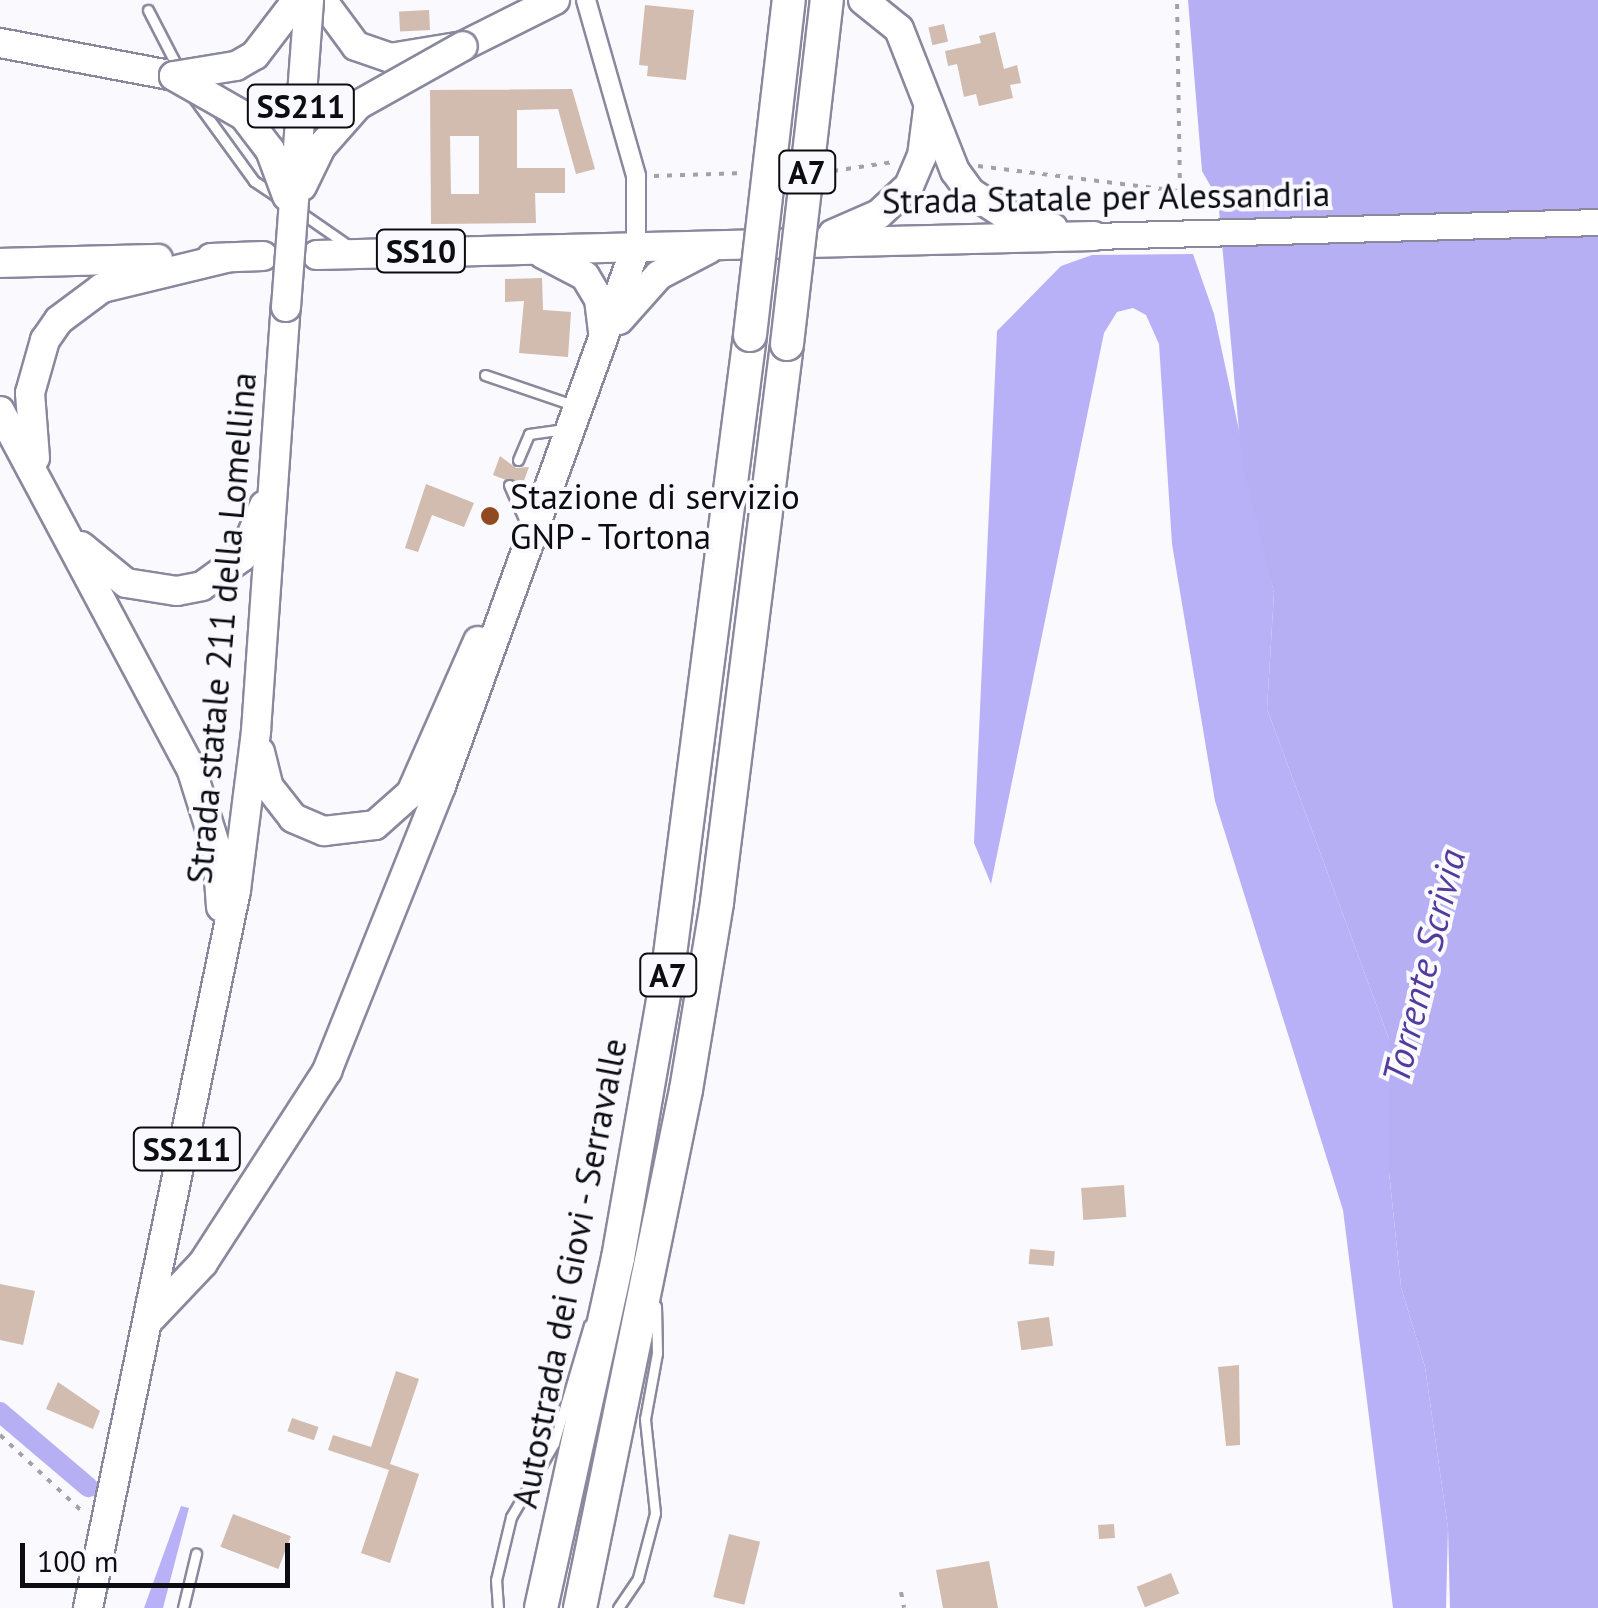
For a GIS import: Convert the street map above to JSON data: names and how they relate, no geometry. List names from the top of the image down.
{
  "streets": {
    "highway": ["A7", "Autostrada dei Giovi - Serravalle"],
    "main road": [
      "SS211",
      "Strada Statale per Alessandria",
      "SS10",
      "Strada statale 211 della Lomellina"
    ]
  },
  "water": ["Torrente Scrivia"],
  "places": ["Stazione di servizio GNP - Tortona"],
  "scale_bar": "100 m"
}
